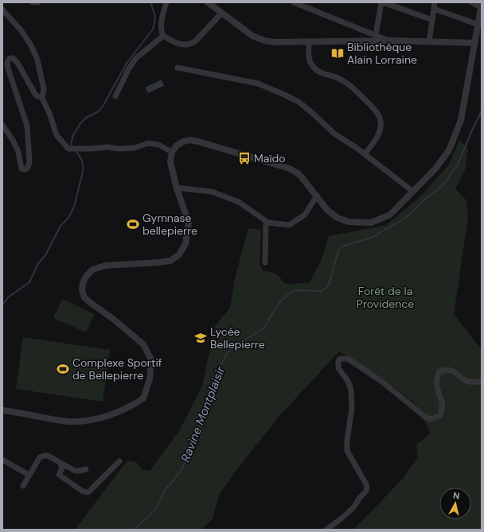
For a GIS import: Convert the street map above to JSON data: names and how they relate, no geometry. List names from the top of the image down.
{
  "water": ["Ravine Montplaisir"],
  "parks": ["Forêt de la Providence"],
  "places": {
    "library": ["Bibliothèque Alain Lorraine"],
    "bus stop": ["Maïdo"],
    "sports": ["Gymnase bellepierre", "Complexe Sportif de Bellepierre"],
    "school or university": ["Lycée Bellepierre"]
  },
  "north": "top"
}
